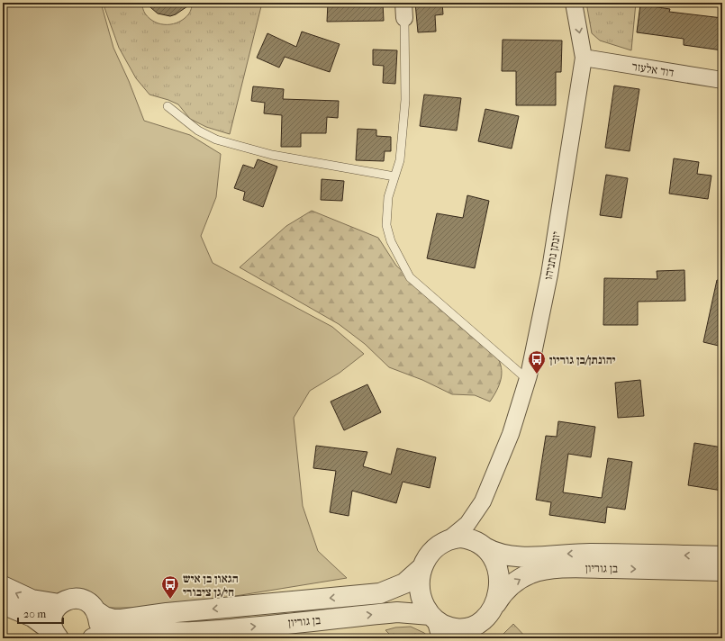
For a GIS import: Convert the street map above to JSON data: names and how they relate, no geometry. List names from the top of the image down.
{
  "streets": {
    "street": ["דוד אלעזר", "יונתן נתניהו", "בן גוריון"]
  },
  "crossings": [
    ["דוד אלעזר", "יונתן נתניהו"],
    ["יונתן נתניהו", "בן גוריון"]
  ],
  "places": {
    "bus stop": ["יהונתן/בן גוריון", "הגאון בן איש חי/גן ציבורי"]
  },
  "scale_bar": "20 m"
}
